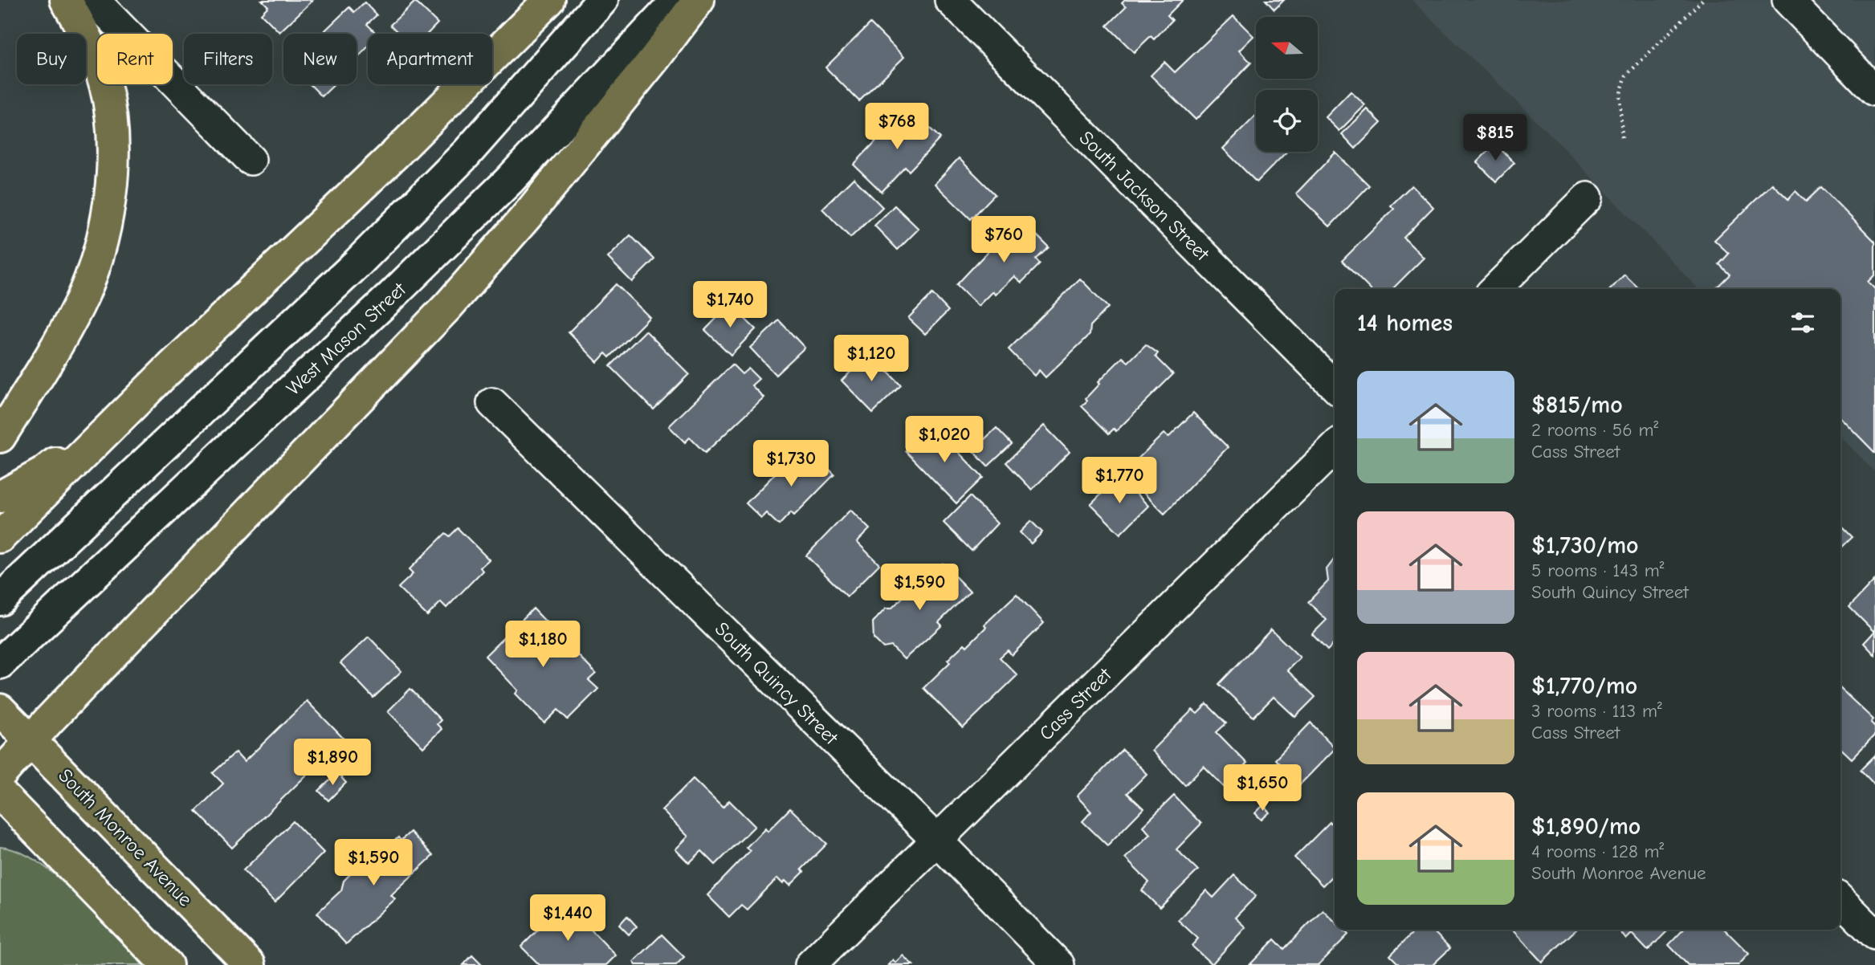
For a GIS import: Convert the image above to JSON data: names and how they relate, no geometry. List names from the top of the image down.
{
  "streets": {
    "main road": ["West Mason Street", "South Monroe Avenue"],
    "street": ["South Jackson Street", "South Quincy Street", "Cass Street"]
  },
  "crossings": [
    ["South Quincy Street", "Cass Street"]
  ],
  "north": "left",
  "page": {
    "chip": [
      "Buy",
      "Rent",
      "Filters",
      "New",
      "Apartment"
    ],
    "price": [
      "$768",
      "$815",
      "$760",
      "$1,740",
      "$1,120",
      "$1,020",
      "$1,730",
      "$1,770",
      "$1,590",
      "$1,180",
      "$1,890",
      "$1,650",
      "$1,590",
      "$1,440"
    ],
    "heading": "14 homes",
    "list": [
      {
        "name": "$815/mo",
        "note": "2 rooms · 56 m² · Cass Street"
      },
      {
        "name": "$1,730/mo",
        "note": "5 rooms · 143 m² · South Quincy Street"
      },
      {
        "name": "$1,770/mo",
        "note": "3 rooms · 113 m² · Cass Street"
      },
      {
        "name": "$1,890/mo",
        "note": "4 rooms · 128 m² · South Monroe Avenue"
      }
    ]
  }
}
